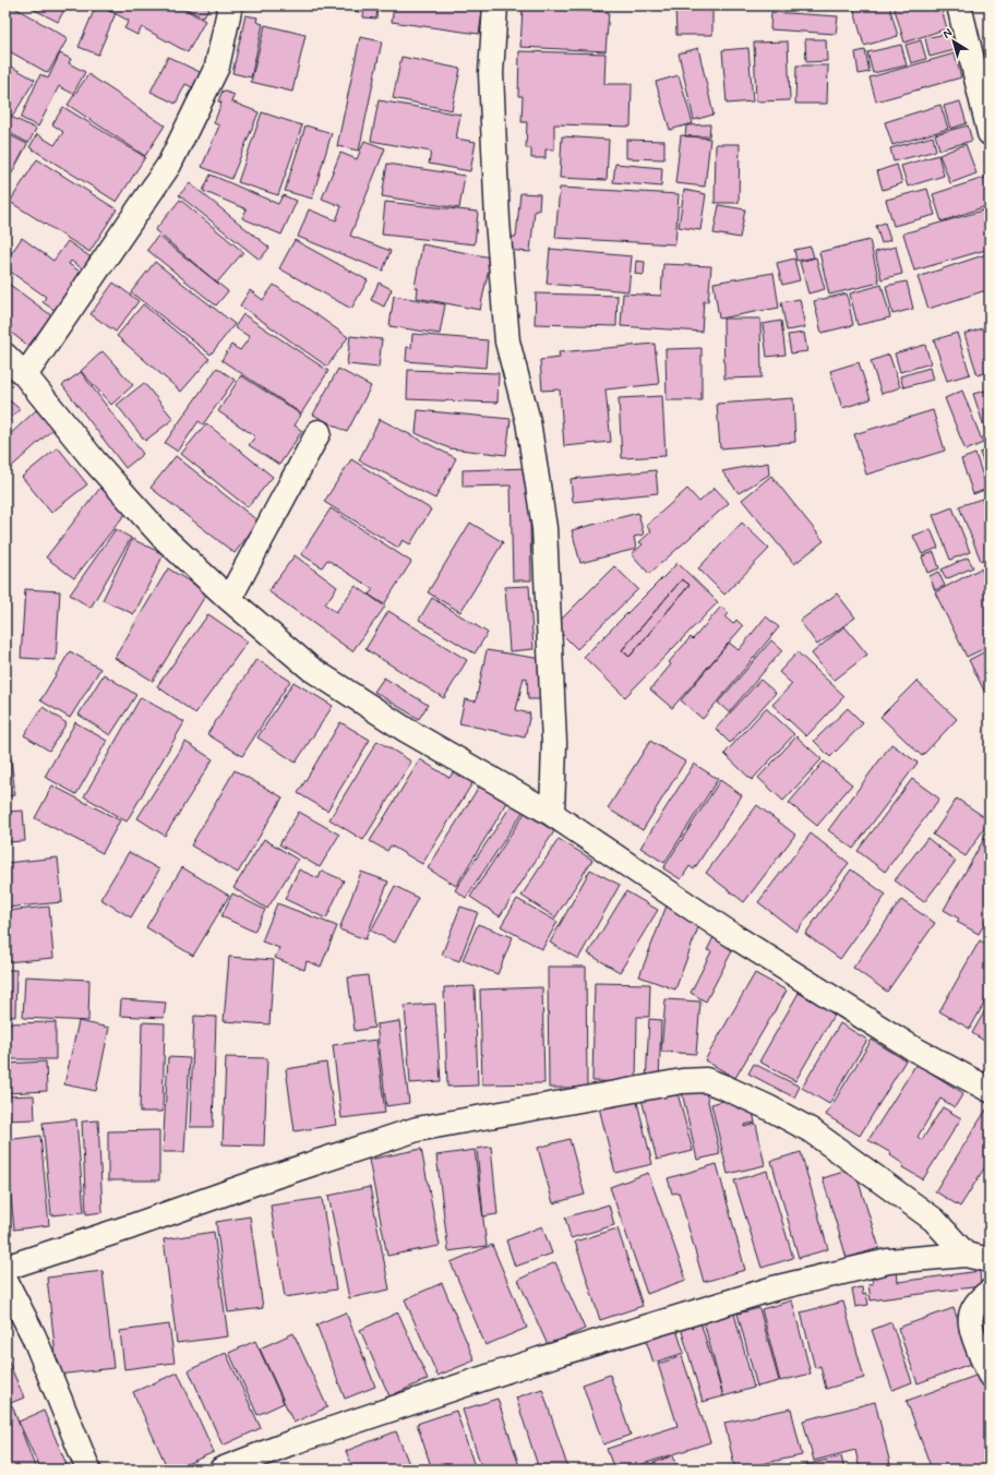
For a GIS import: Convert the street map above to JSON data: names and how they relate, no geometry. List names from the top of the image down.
{
  "north": "top left"
}
